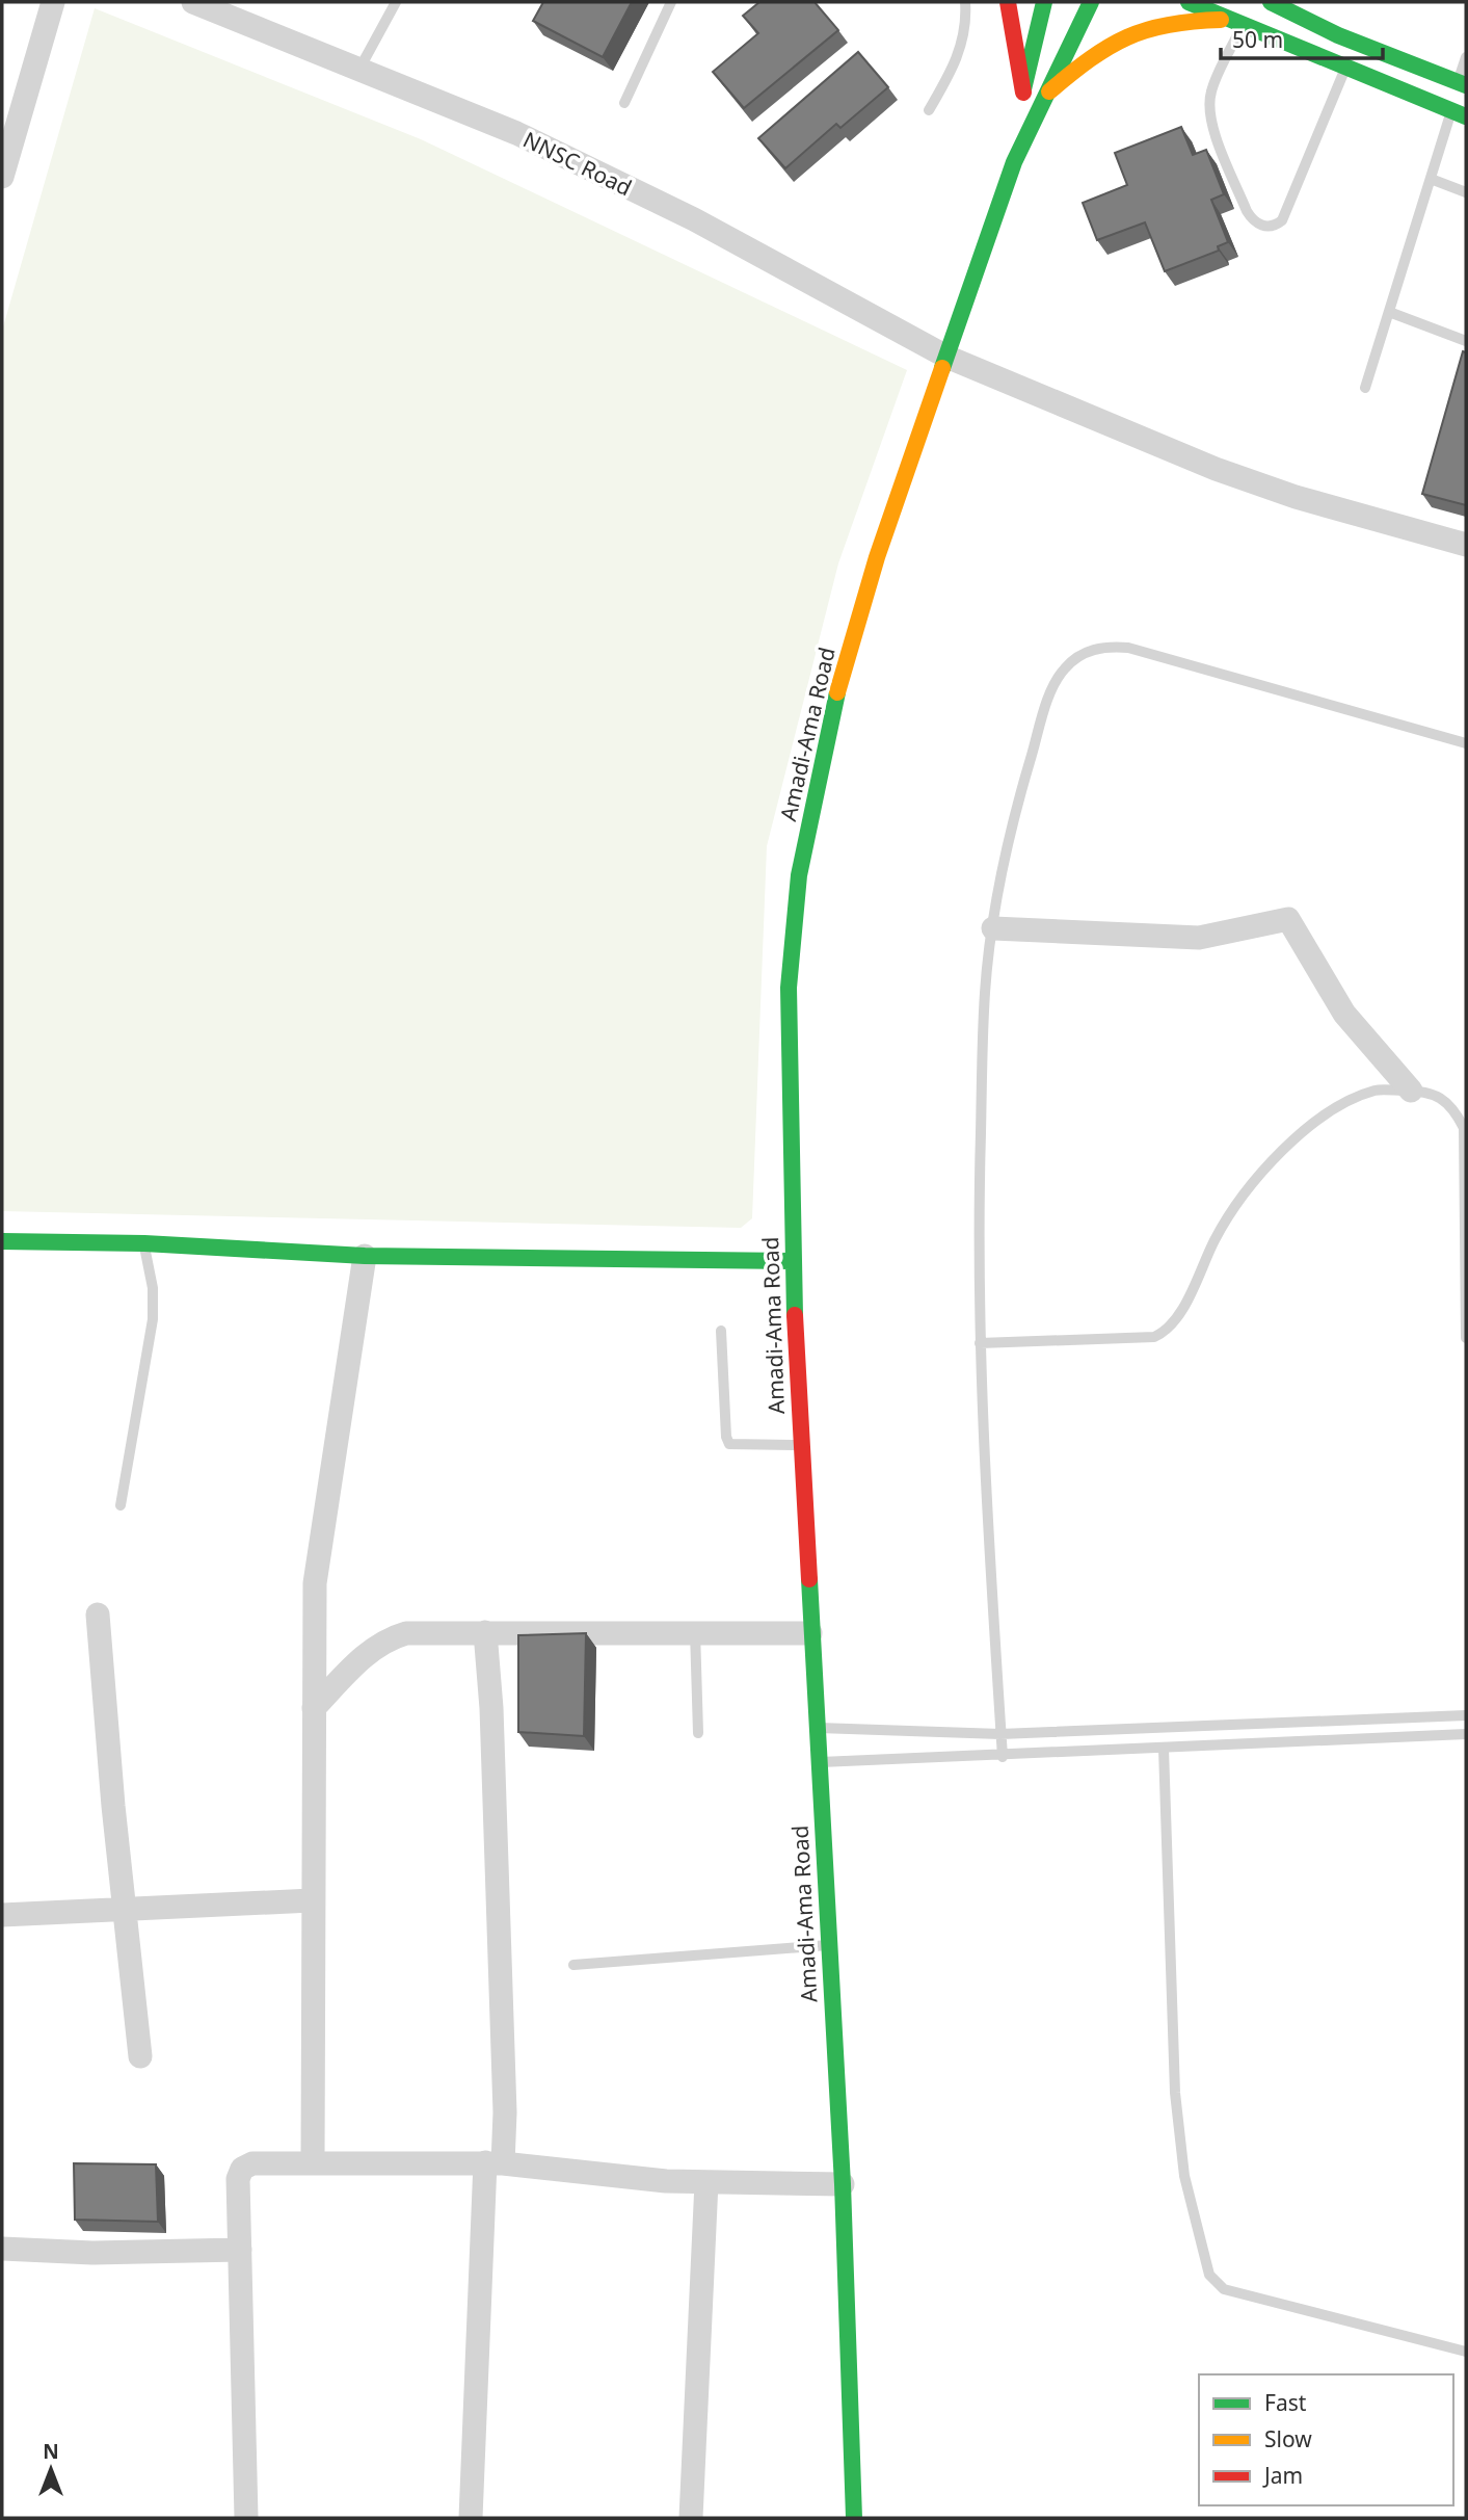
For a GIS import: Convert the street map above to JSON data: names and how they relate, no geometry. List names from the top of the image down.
{
  "streets": {
    "street": ["NNSC Road", "Amadi-Ama Road"]
  },
  "crossings": [
    ["NNSC Road", "Amadi-Ama Road"]
  ],
  "legend": ["Fast", "Slow", "Jam"],
  "scale_bar": "50 m",
  "north": "top"
}
